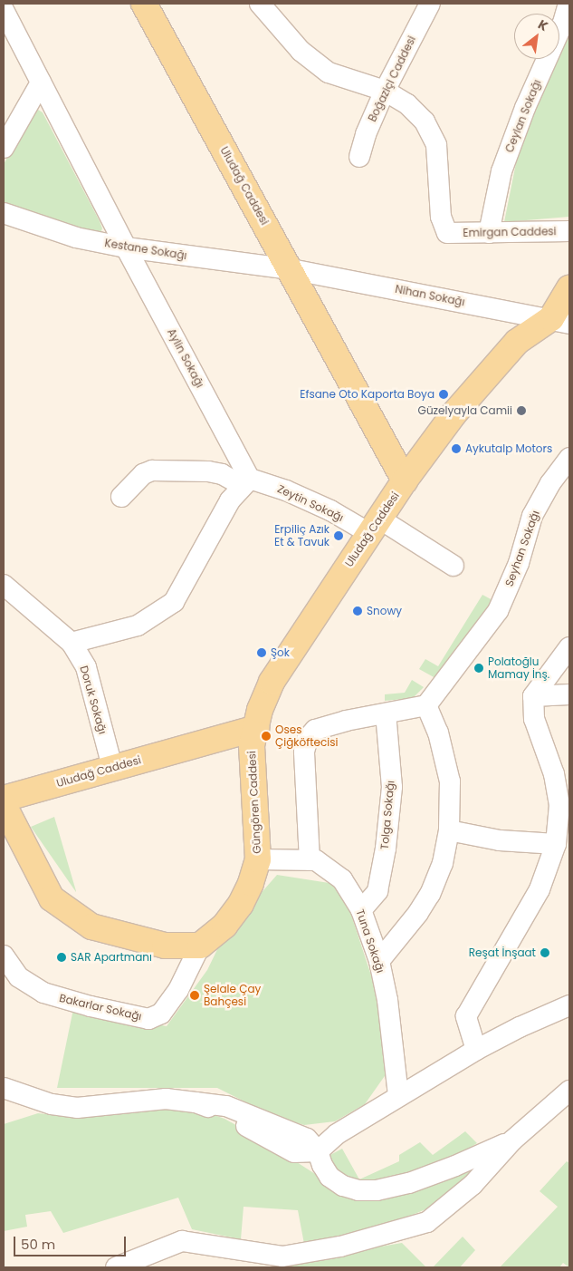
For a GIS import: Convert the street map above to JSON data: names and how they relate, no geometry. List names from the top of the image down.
{
  "streets": {
    "main road": ["Uludağ Caddesi", "Güngören Caddesi"],
    "street": [
      "Boğaziçi Caddesi",
      "Ceylan Sokağı",
      "Emirgan Caddesi",
      "Kestane Sokağı",
      "Nihan Sokağı",
      "Aylin Sokağı",
      "Zeytin Sokağı",
      "Seyhan Sokağı",
      "Doruk Sokağı",
      "Tolga Sokağı",
      "Tuna Sokağı",
      "Bakarlar Sokağı"
    ]
  },
  "crossings": [
    ["Boğaziçi Caddesi", "Emirgan Caddesi"],
    ["Ceylan Sokağı", "Emirgan Caddesi"],
    ["Uludağ Caddesi", "Kestane Sokağı"],
    ["Uludağ Caddesi", "Nihan Sokağı"],
    ["Uludağ Caddesi", "Zeytin Sokağı"],
    ["Uludağ Caddesi", "Doruk Sokağı"],
    ["Uludağ Caddesi", "Güngören Caddesi"],
    ["Kestane Sokağı", "Nihan Sokağı"],
    ["Kestane Sokağı", "Aylin Sokağı"],
    ["Aylin Sokağı", "Zeytin Sokağı"],
    ["Güngören Caddesi", "Tuna Sokağı"],
    ["Güngören Caddesi", "Bakarlar Sokağı"],
    ["Tolga Sokağı", "Tuna Sokağı"]
  ],
  "places": [
    "Efsane Oto Kaporta Boya",
    "Güzelyayla Camii",
    "Aykutalp Motors",
    "Erpiliç Azık Et & Tavuk",
    "Snowy",
    "Şok",
    "Polatoğlu Mamay İnş.",
    "Oses Çiğköftecisi",
    "Reşat İnşaat",
    "SAR Apartmanı",
    "Şelale Çay Bahçesi"
  ],
  "scale_bar": "50 m",
  "north": "top right"
}
